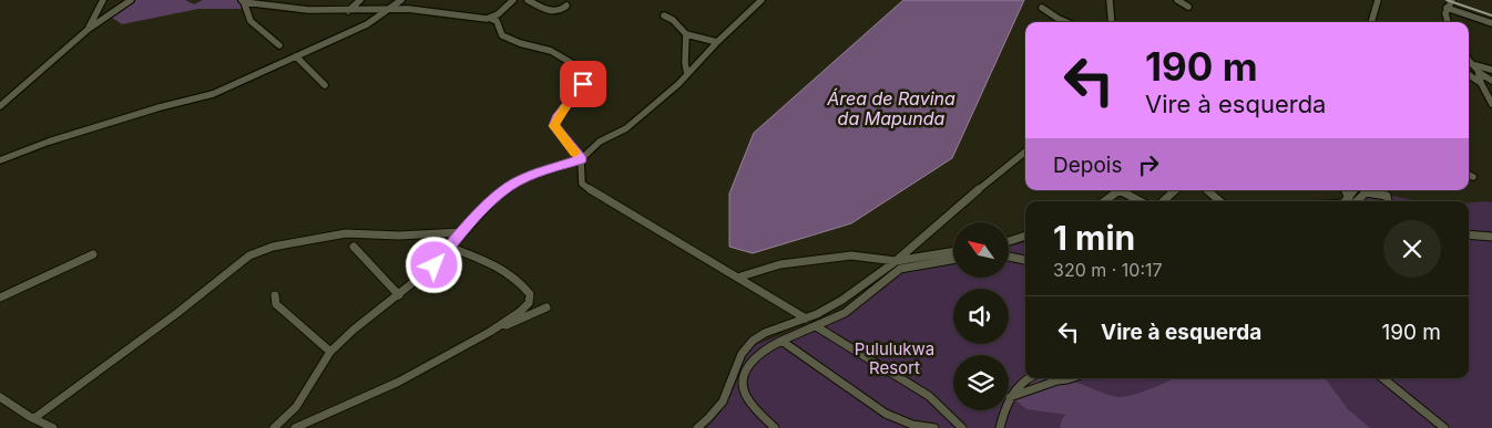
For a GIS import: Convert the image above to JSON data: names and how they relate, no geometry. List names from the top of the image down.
{
  "water": ["Área de Ravina da Mapunda"],
  "parks": ["Pululukwa Resort"],
  "north": "top left",
  "page": {
    "turn": ["190 m", "Vire à esquerda"],
    "then": "Depois",
    "heading": ["1 min", "320 m · 10:17"],
    "list": [
      {
        "name": "Vire à esquerda",
        "value": "190 m"
      }
    ]
  }
}
